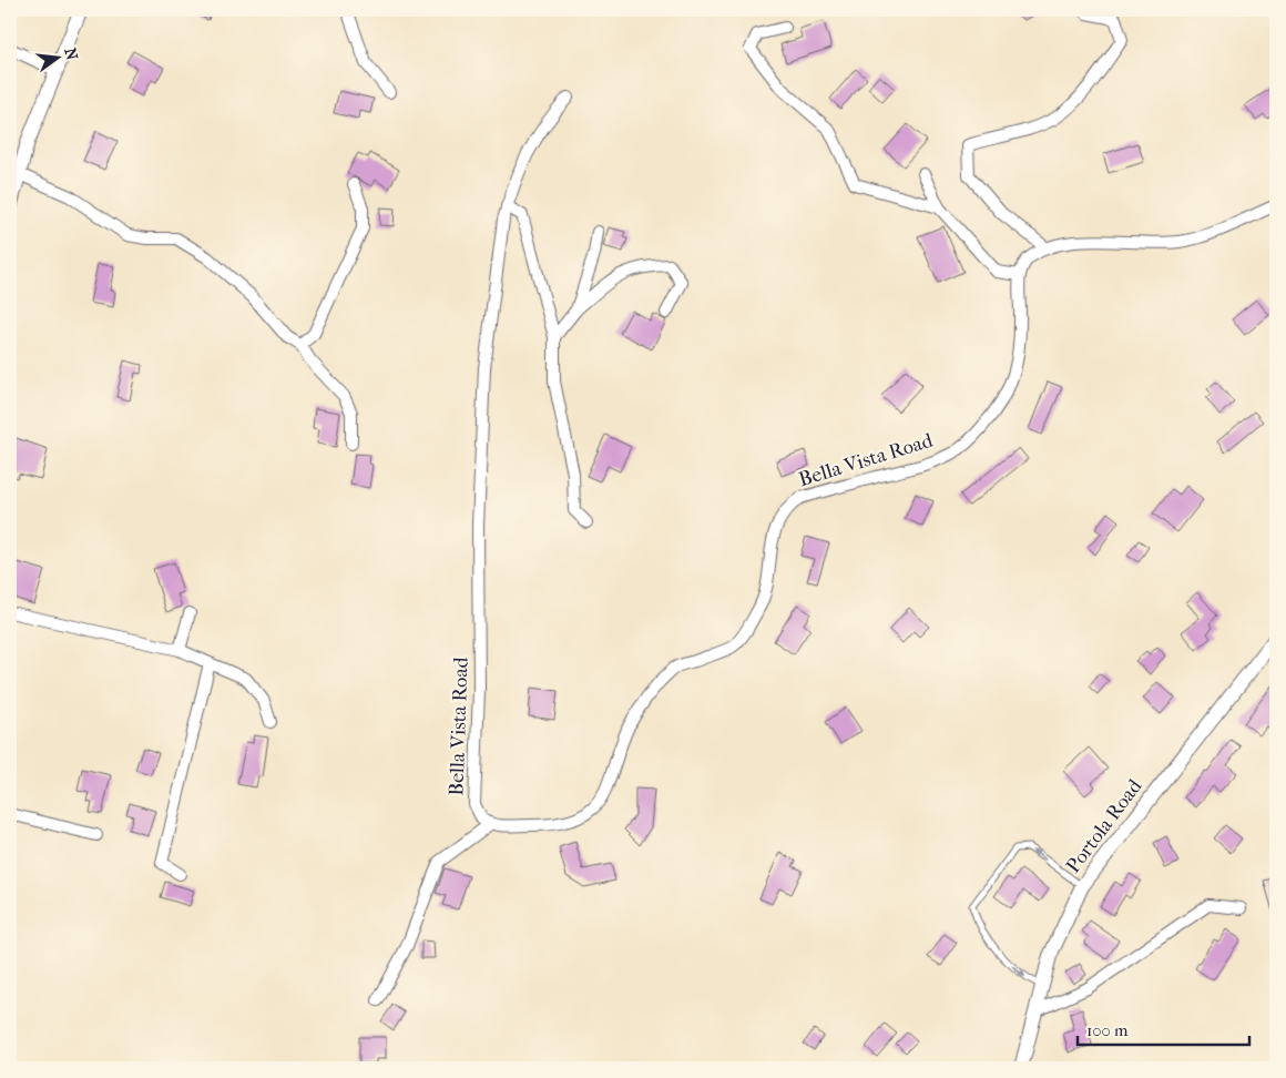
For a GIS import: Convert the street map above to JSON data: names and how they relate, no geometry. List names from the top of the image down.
{
  "streets": {
    "street": ["Bella Vista Road", "Portola Road"]
  },
  "scale_bar": "100 m",
  "north": "right"
}
